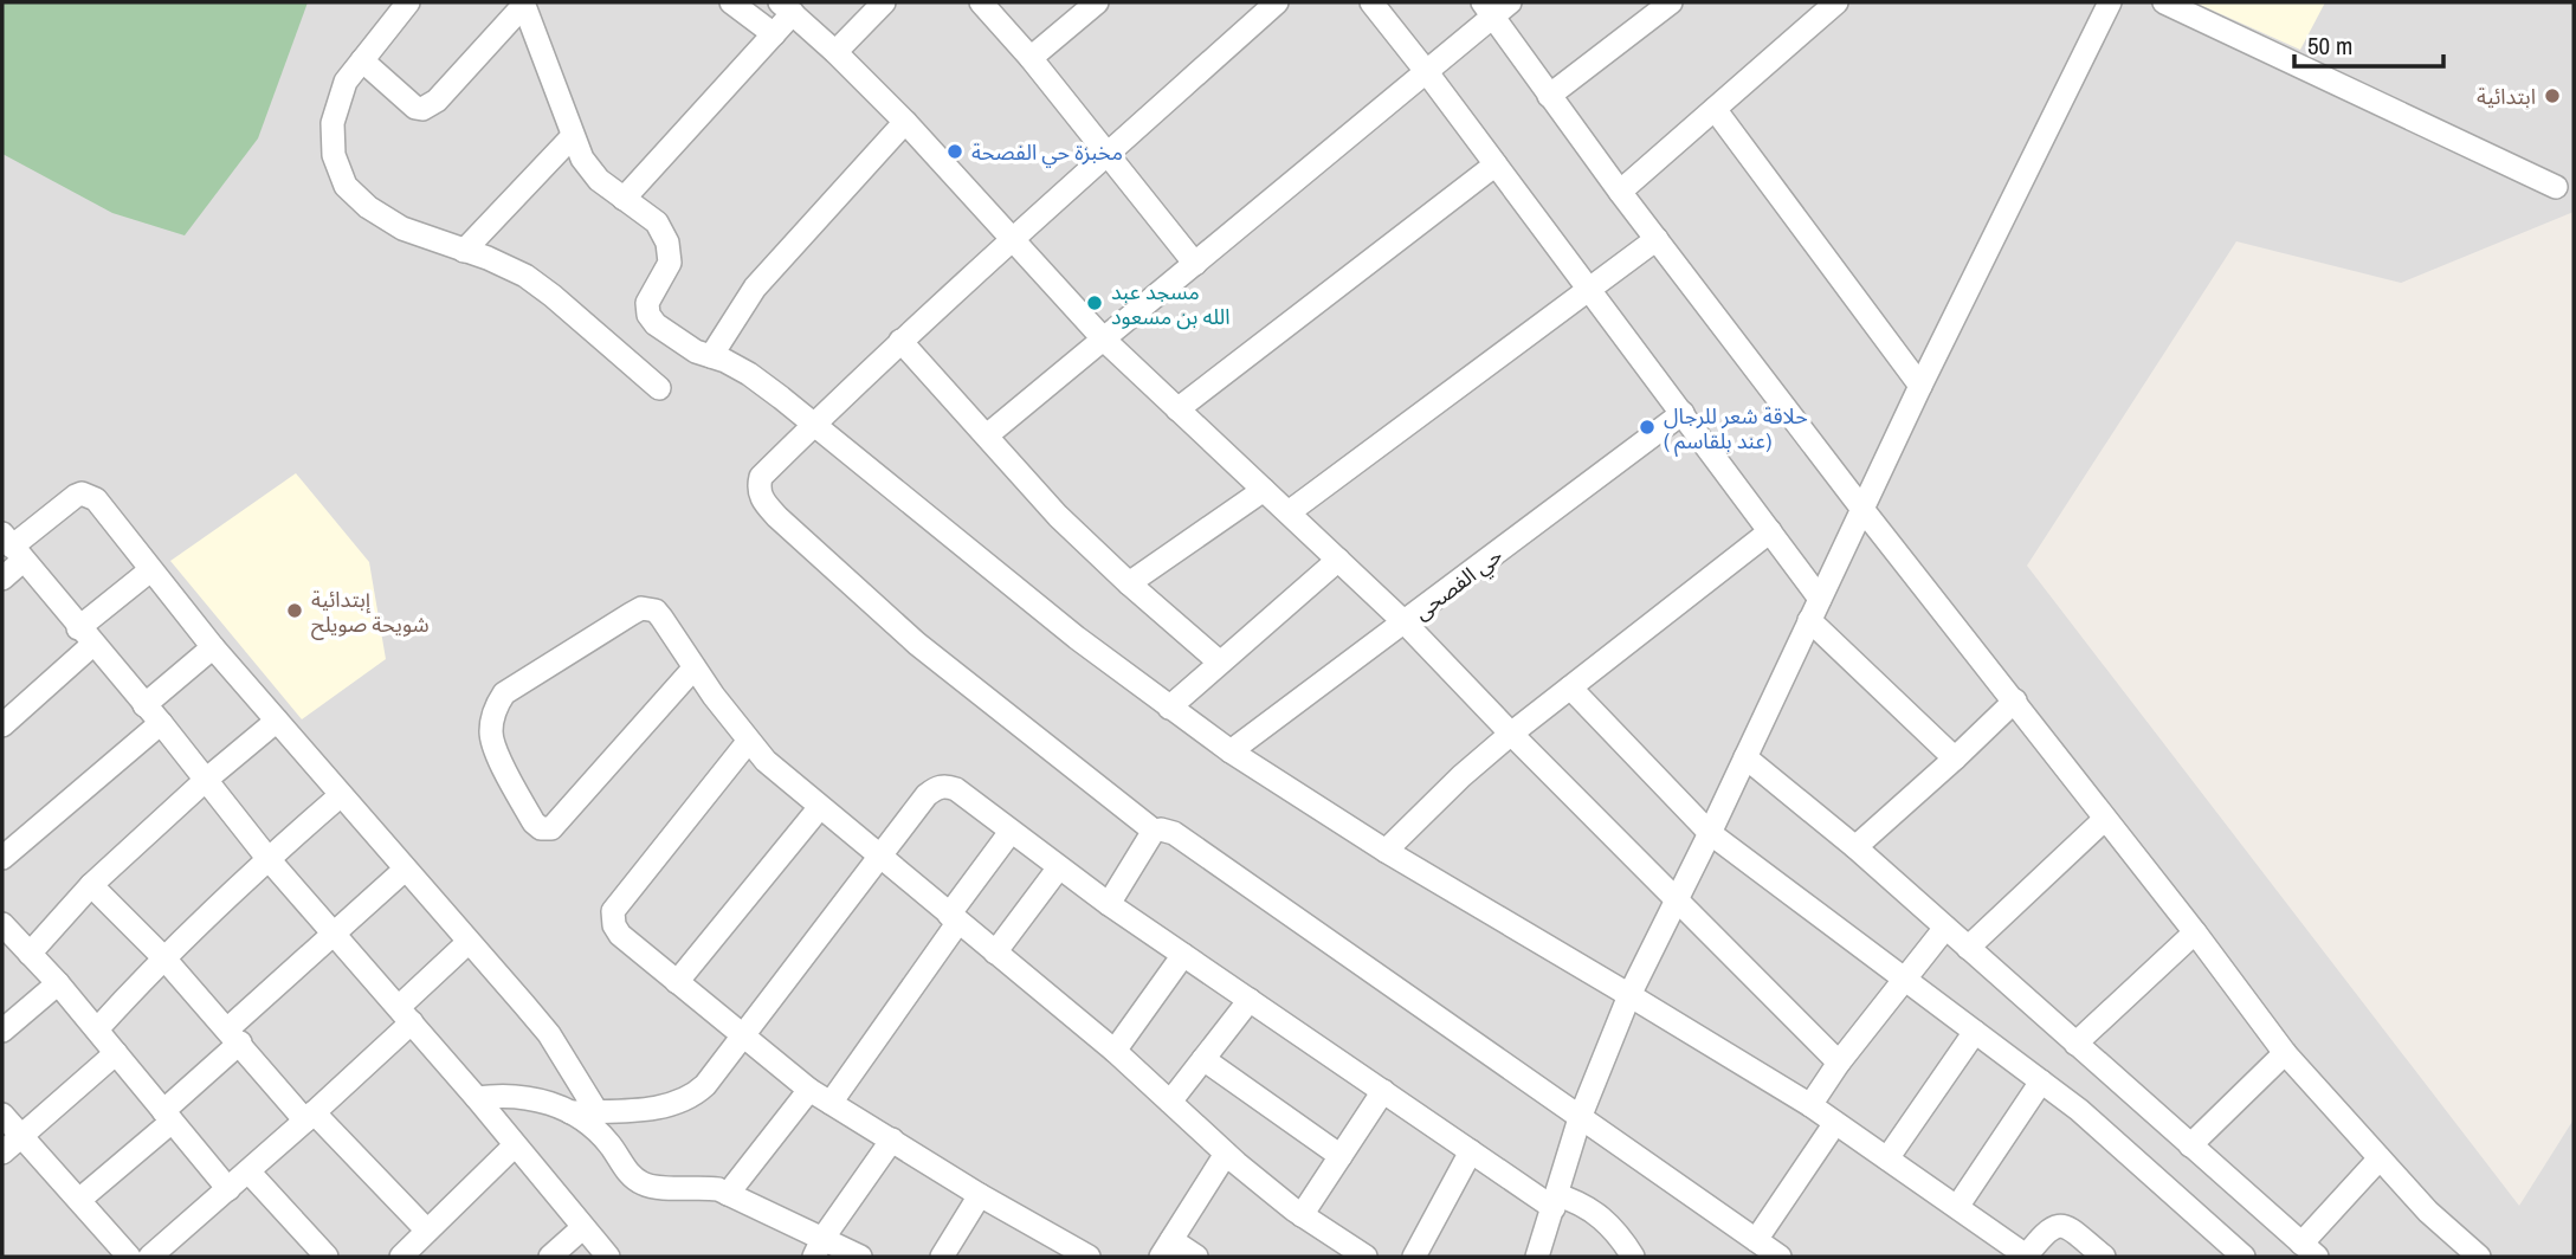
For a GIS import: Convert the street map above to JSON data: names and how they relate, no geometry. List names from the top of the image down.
{
  "streets": {
    "street": ["حي الفصحى"]
  },
  "places": [
    "ابتدائية",
    "مخبزة حي الفصحة",
    "مسجد عبد الله بن مسعود",
    "حلاقة شعر للرجال ( عند بلقاسم)",
    "إبتدائية شويحة صويلح"
  ],
  "scale_bar": "50 m"
}
